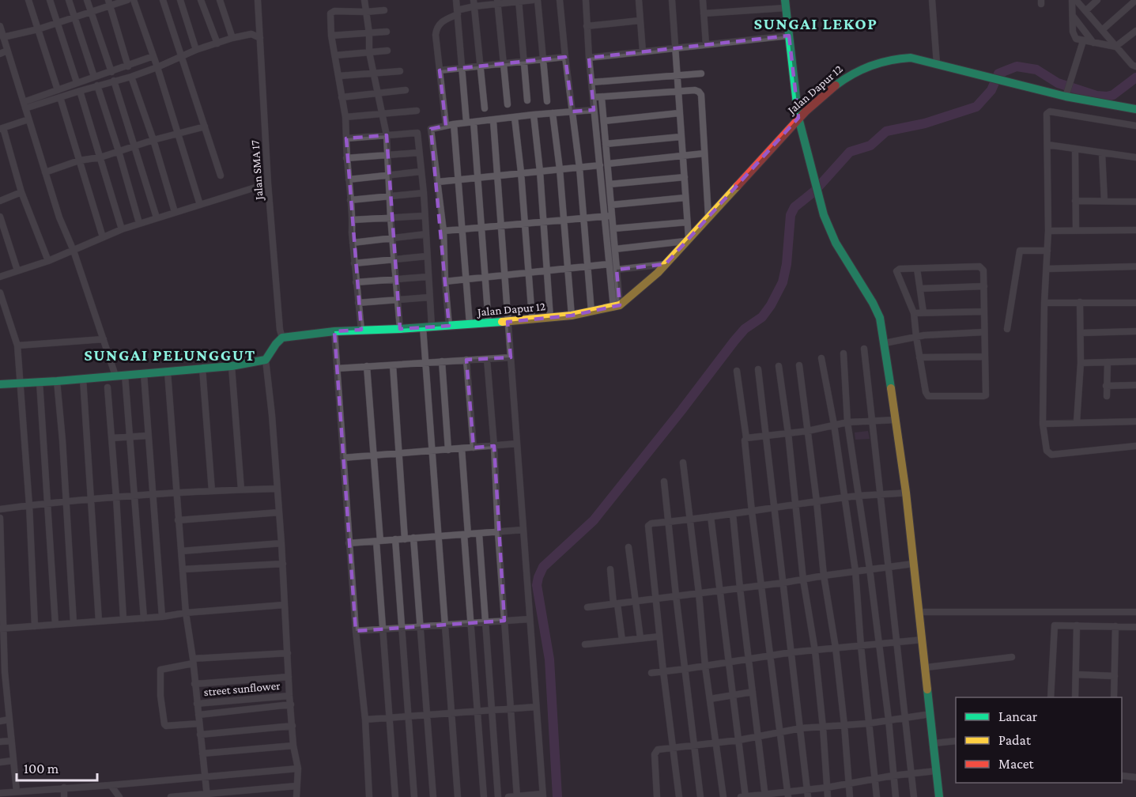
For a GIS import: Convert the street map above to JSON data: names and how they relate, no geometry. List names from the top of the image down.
{
  "streets": {
    "street": ["Jalan Dapur 12", "Jalan SMA 17", "street sunflower"]
  },
  "crossings": [
    ["Jalan Dapur 12", "Jalan SMA 17"]
  ],
  "districts": ["SUNGAI LEKOP", "SUNGAI PELUNGGUT"],
  "legend": ["Lancar", "Padat", "Macet"],
  "scale_bar": "100 m"
}
